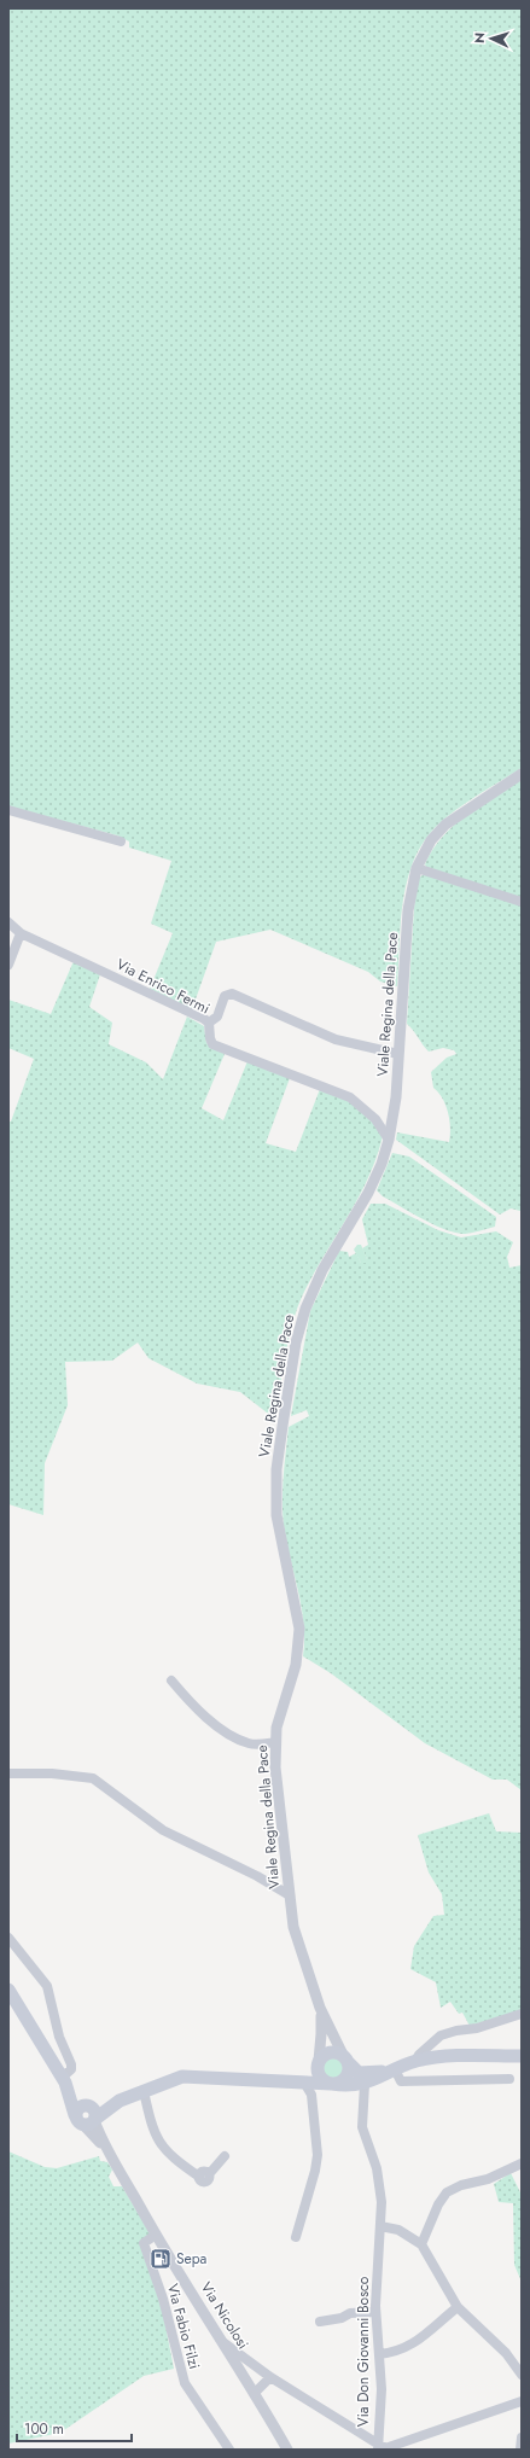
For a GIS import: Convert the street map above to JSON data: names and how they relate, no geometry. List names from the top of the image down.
{
  "streets": {
    "street": [
      "Via Enrico Fermi",
      "Viale Regina della Pace",
      "Via Nicolosi",
      "Via Fabio Filzi",
      "Via Don Giovanni Bosco"
    ]
  },
  "crossings": [
    ["Via Enrico Fermi", "Viale Regina della Pace"],
    ["Via Nicolosi", "Via Fabio Filzi"]
  ],
  "places": {
    "fuel station": ["Sepa"]
  },
  "scale_bar": "100 m",
  "north": "left"
}
